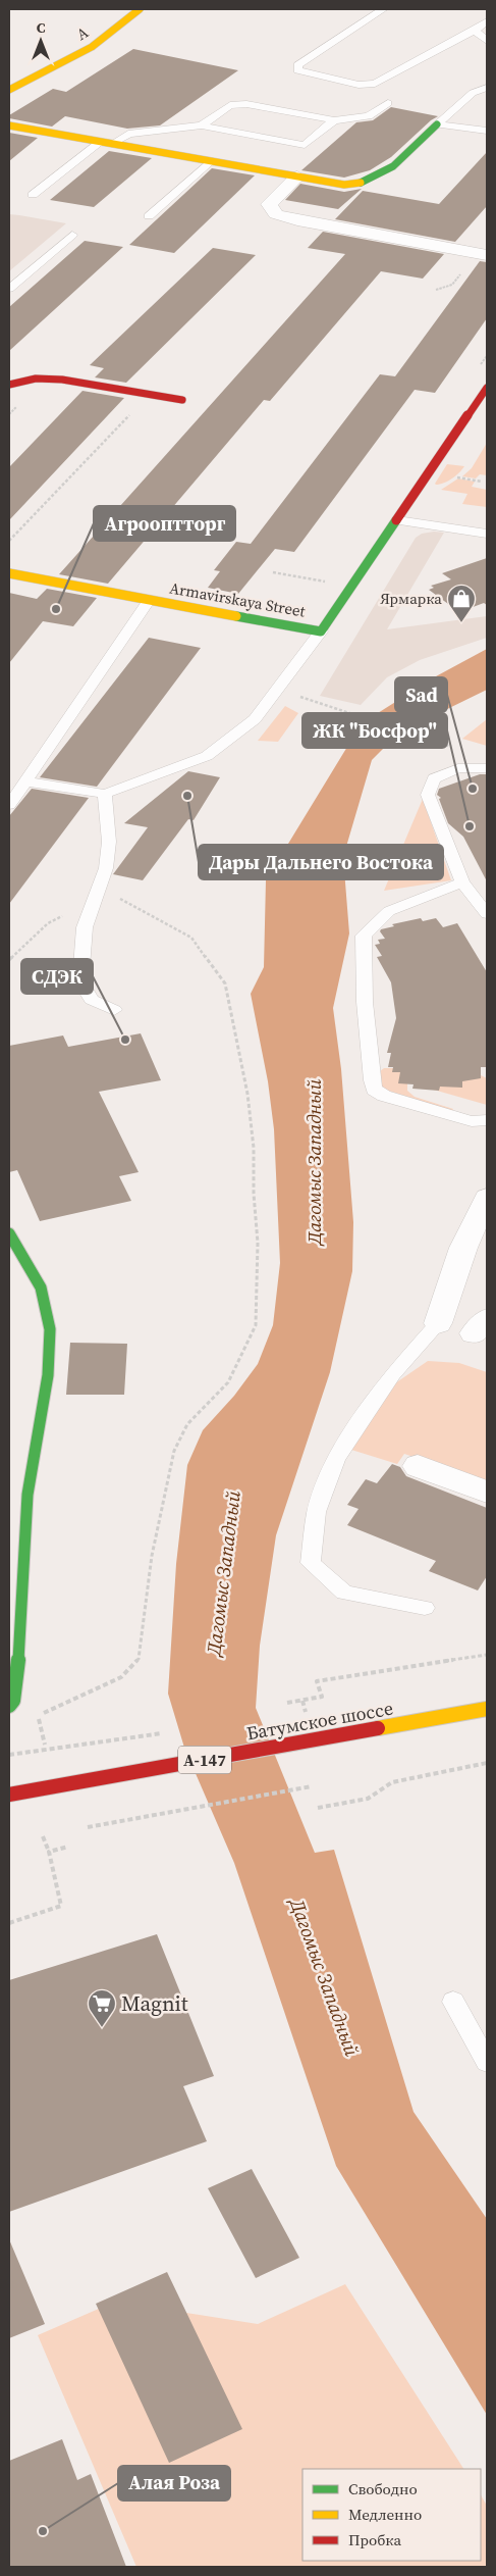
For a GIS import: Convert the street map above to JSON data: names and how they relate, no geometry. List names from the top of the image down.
{
  "streets": {
    "main road": [
      "A",
      "Armavirskaya Street",
      "Батумское шоссе",
      "А-147"
    ]
  },
  "water": ["Дагомыс Западный"],
  "places": {
    "other": [
      "Агрооптторг",
      "Sad",
      "Дары Дальнего Востока",
      "ЖК \"Босфор\"",
      "СДЭК",
      "Алая Роза"
    ],
    "shop": ["Ярмарка"],
    "supermarket": ["Magnit"]
  },
  "legend": ["Свободно", "Медленно", "Пробка"],
  "north": "top"
}
